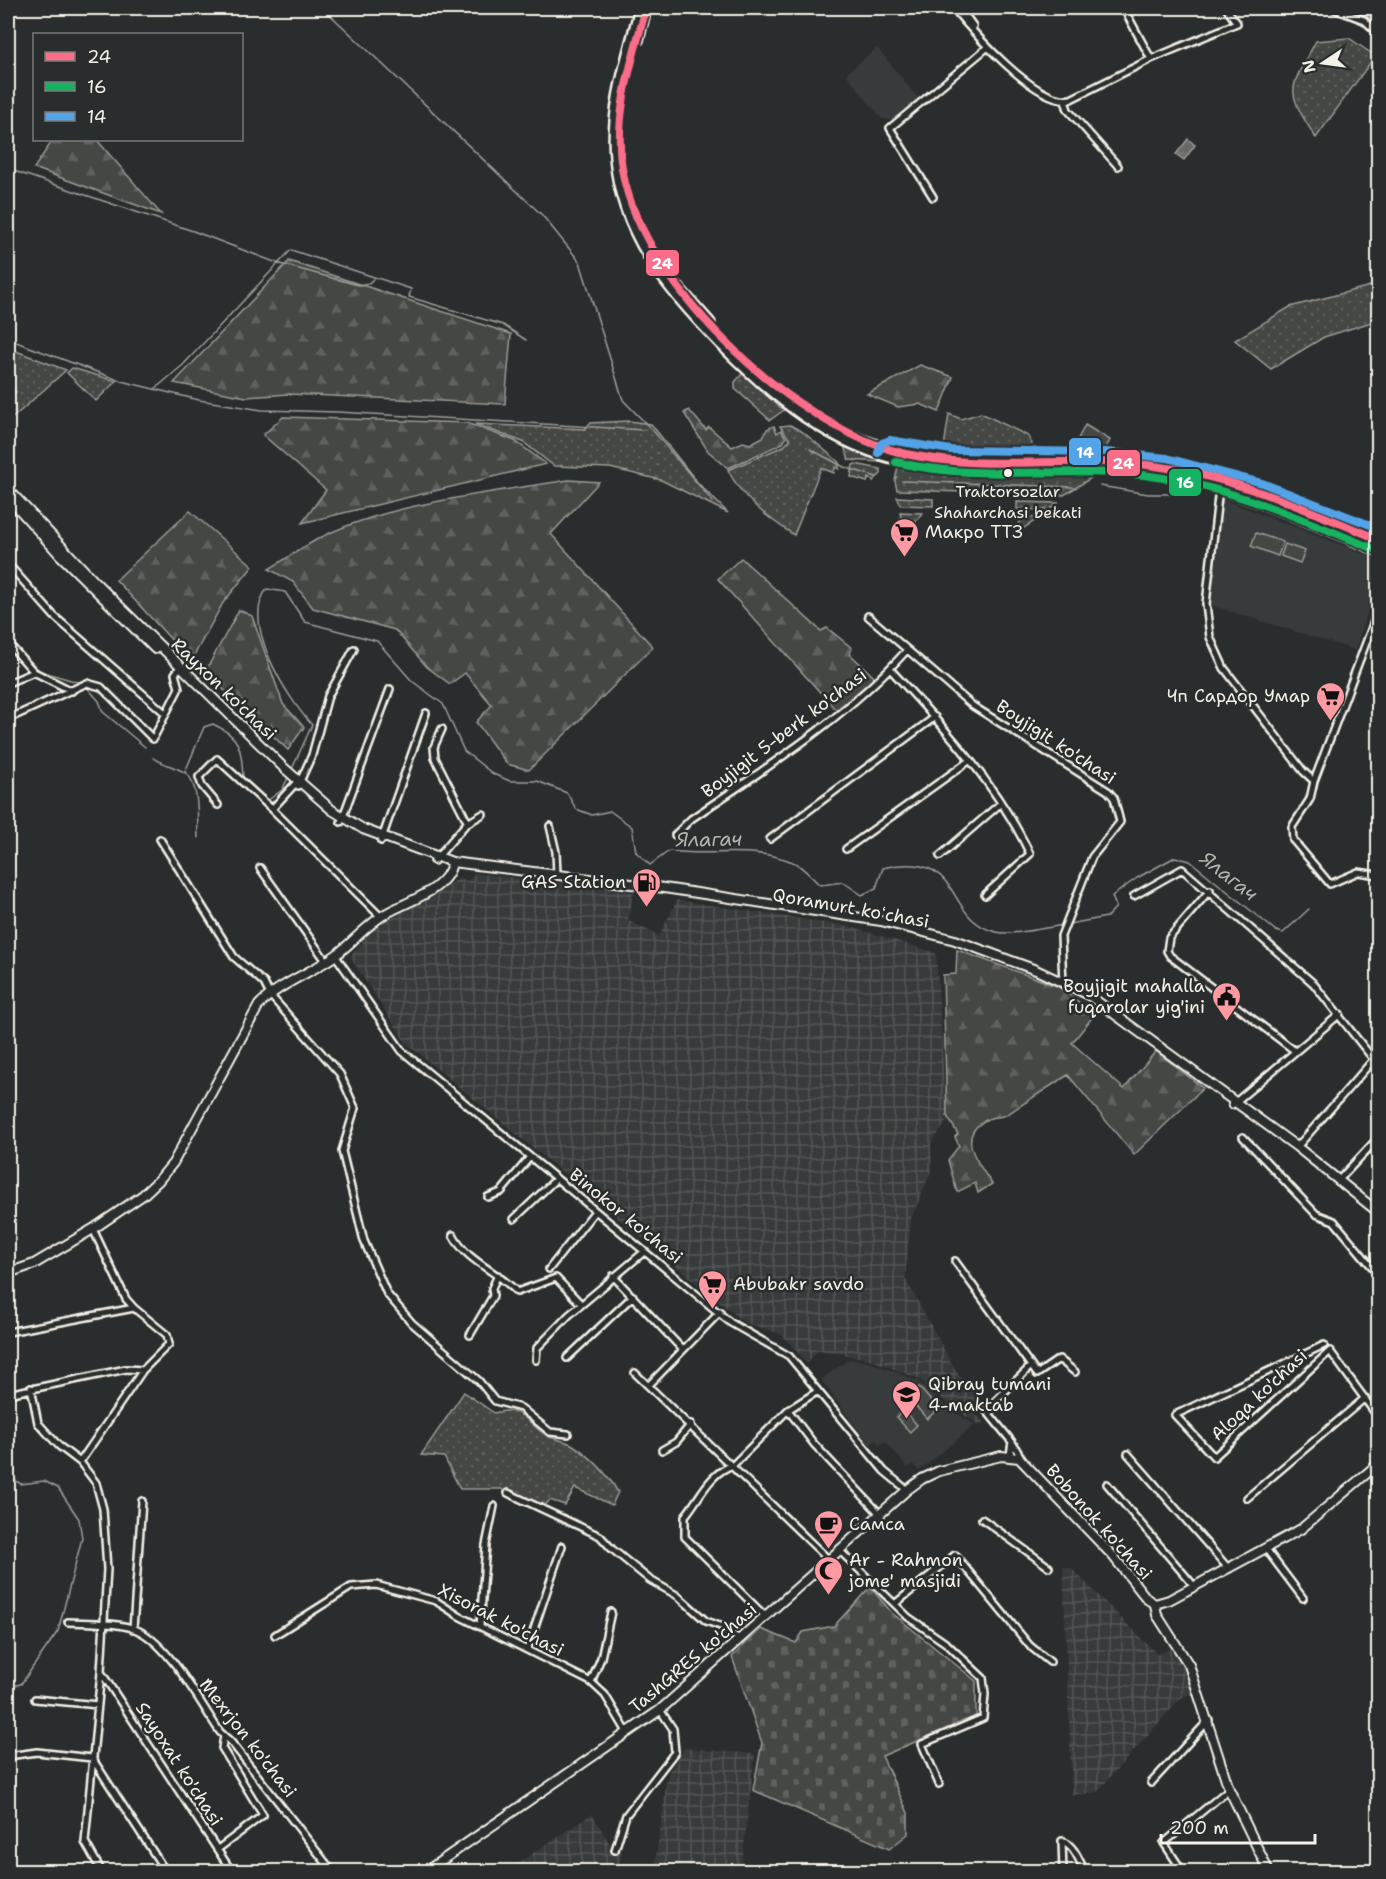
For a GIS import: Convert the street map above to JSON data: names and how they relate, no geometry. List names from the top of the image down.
{
  "streets": {
    "main road": [
      "Rayxon ko'chasi",
      "Qoramurt koʻchasi",
      "Bobonok ko'chasi",
      "TashGRES ko'chasi"
    ],
    "street": [
      "Boyjigit 5-berk ko'chasi",
      "Boyjigit ko'chasi",
      "Binokor ko'chasi",
      "Aloqa ko'chasi",
      "Xisorak ko'chasi",
      "Mexrjon ko'chasi",
      "Sayoxat ko'chasi"
    ]
  },
  "crossings": [
    ["Rayxon ko'chasi", "Qoramurt koʻchasi"],
    ["Boyjigit 5-berk ko'chasi", "Boyjigit ko'chasi"],
    ["Boyjigit ko'chasi", "Qoramurt koʻchasi"],
    ["Binokor ko'chasi", "TashGRES ko'chasi"],
    ["Xisorak ko'chasi", "TashGRES ko'chasi"]
  ],
  "water": ["Ялагач"],
  "places": {
    "other": ["Traktorsozlar Shaharchasi bekati"],
    "supermarket": ["Макро ТТЗ", "Чп Сардор Умар", "Abubakr savdo"],
    "fuel station": ["GAS Station"],
    "public building": ["Boyjigit mahalla fuqarolar yig'ini"],
    "school or university": ["Qibray tumani 4-maktab"],
    "cafe": ["Самса"],
    "mosque": ["Ar - Rahmon jome' masjidi"]
  },
  "lines": ["transit line 24", "transit line 14", "transit line 16"],
  "legend": ["24", "16", "14"],
  "scale_bar": "200 m",
  "north": "left"
}
